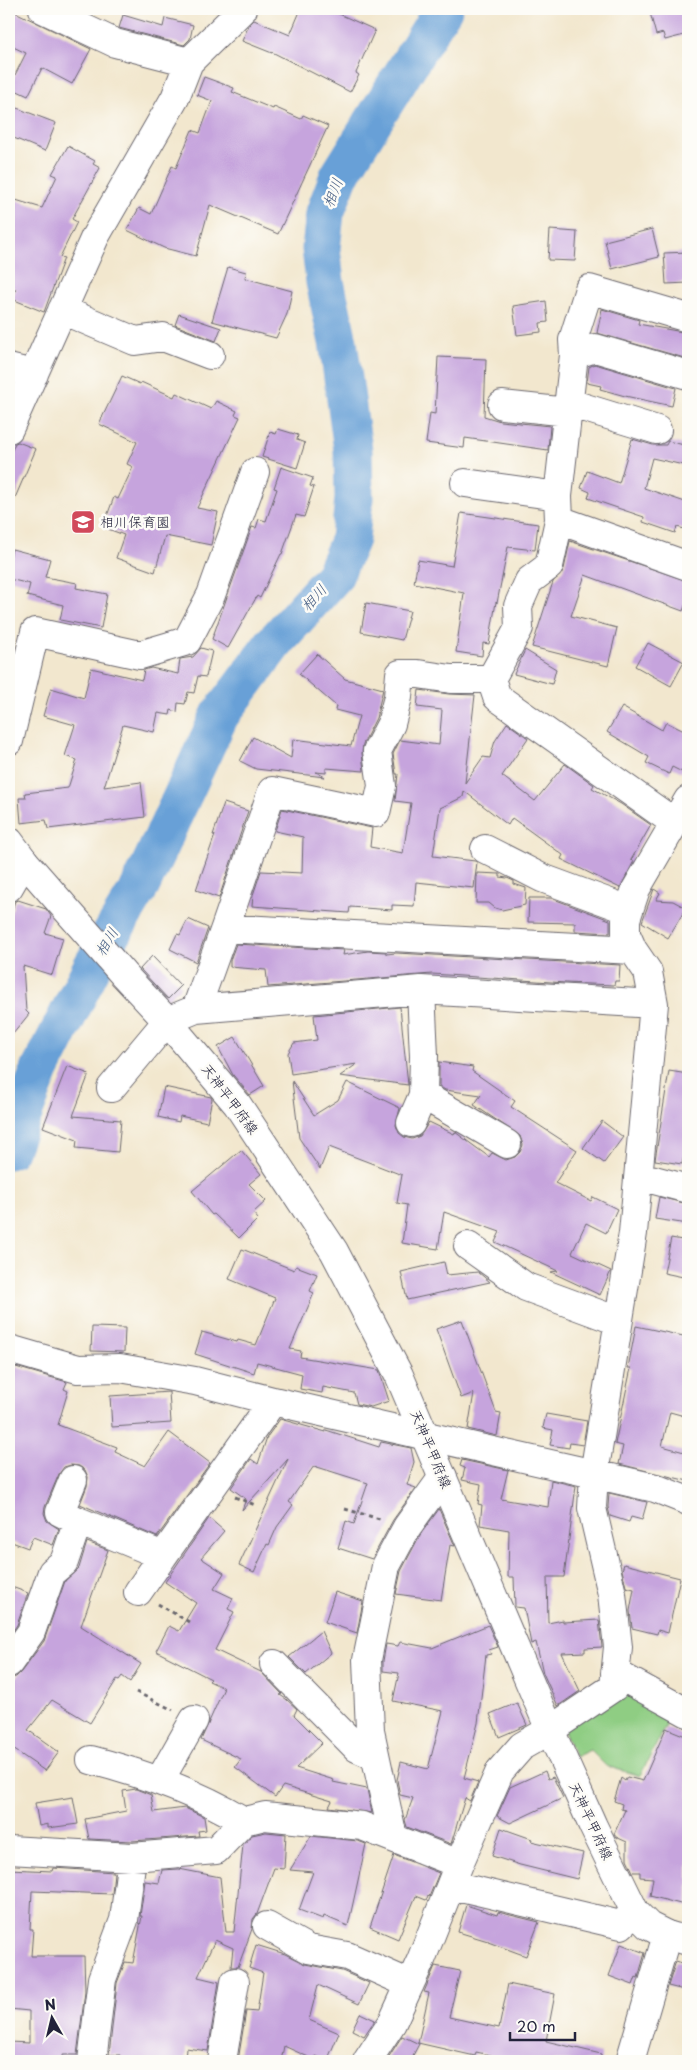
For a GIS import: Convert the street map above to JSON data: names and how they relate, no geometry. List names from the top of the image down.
{
  "streets": {
    "street": ["天神平甲府線"]
  },
  "water": ["相川"],
  "places": {
    "school or university": ["相川保育園"]
  },
  "scale_bar": "20 m",
  "north": "top"
}
